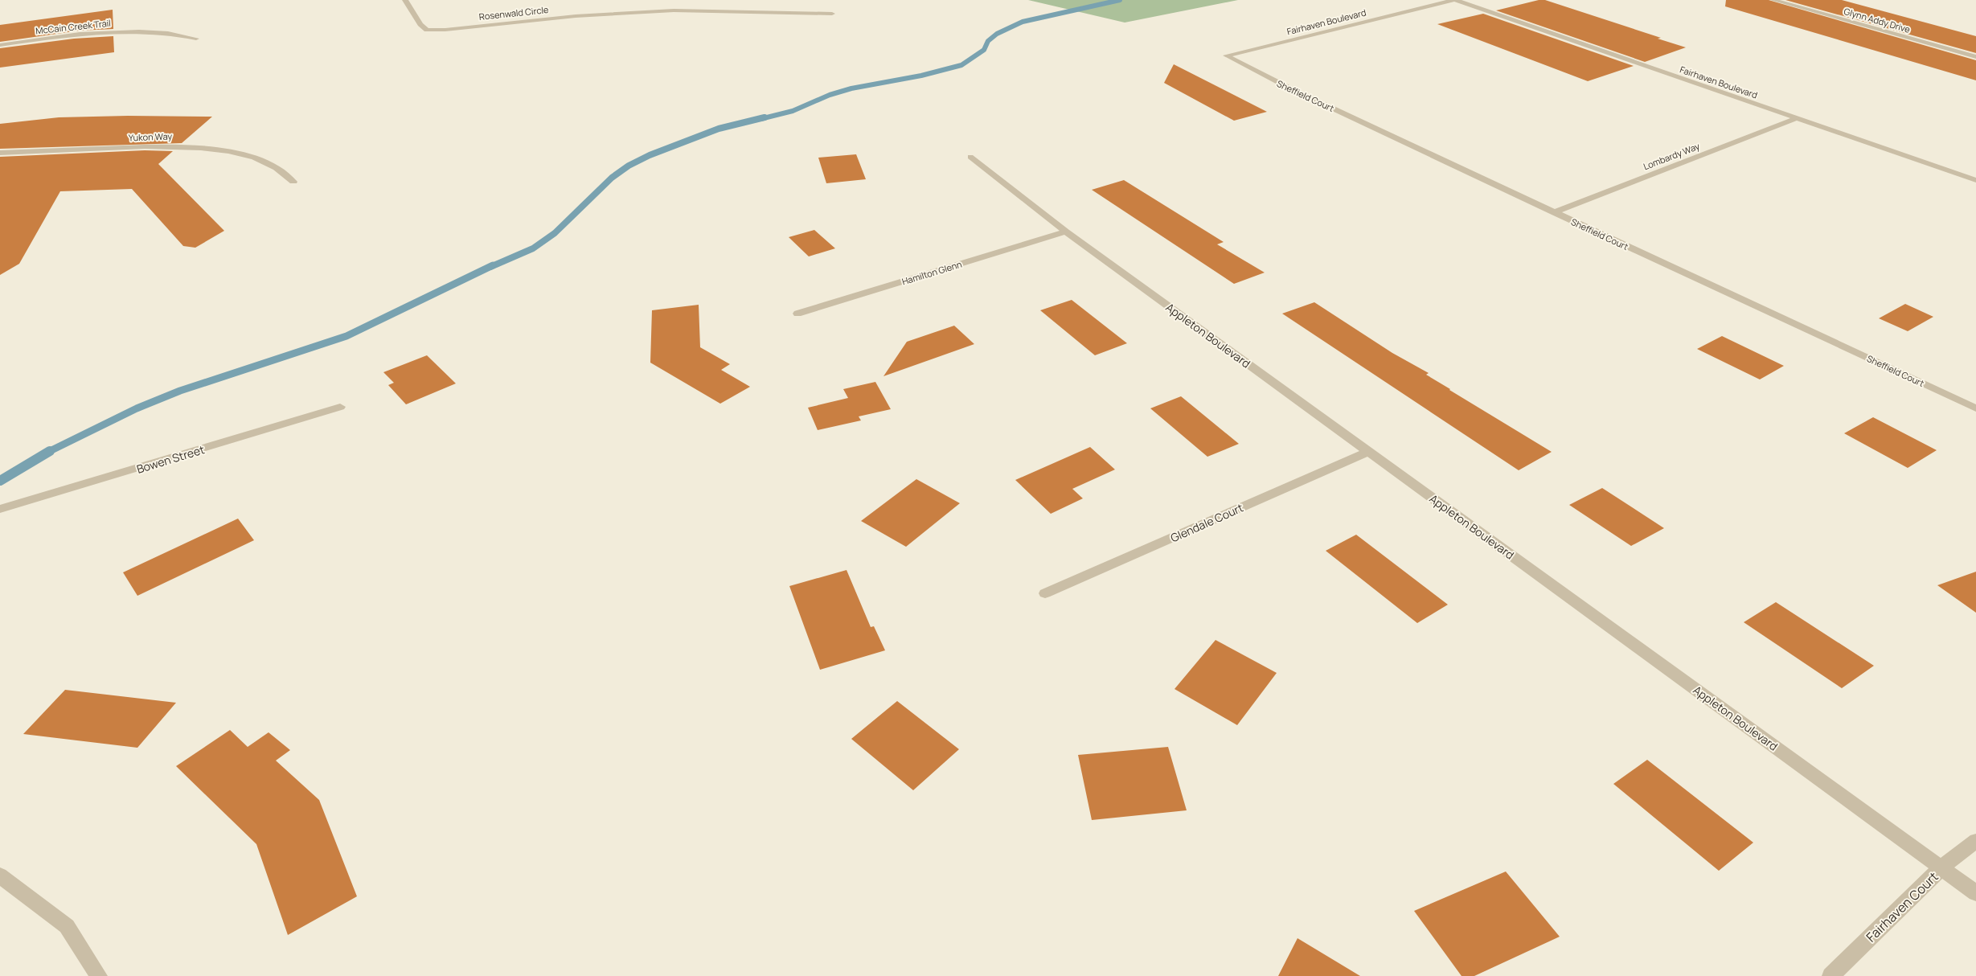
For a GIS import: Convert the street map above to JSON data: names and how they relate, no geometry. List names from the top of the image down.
{
  "streets": {
    "street": [
      "Rosenwald Circle",
      "Glynn Addy Drive",
      "Fairhaven Boulevard",
      "McCain Creek Trail",
      "Sheffield Court",
      "Yukon Way",
      "Lombardy Way",
      "Hamilton Glenn",
      "Appleton Boulevard",
      "Bowen Street",
      "Glendale Court",
      "Fairhaven Court"
    ]
  },
  "crossings": [
    ["Fairhaven Boulevard", "Sheffield Court"],
    ["Fairhaven Boulevard", "Lombardy Way"],
    ["Sheffield Court", "Lombardy Way"],
    ["Hamilton Glenn", "Appleton Boulevard"],
    ["Appleton Boulevard", "Glendale Court"],
    ["Appleton Boulevard", "Fairhaven Court"]
  ]
}
